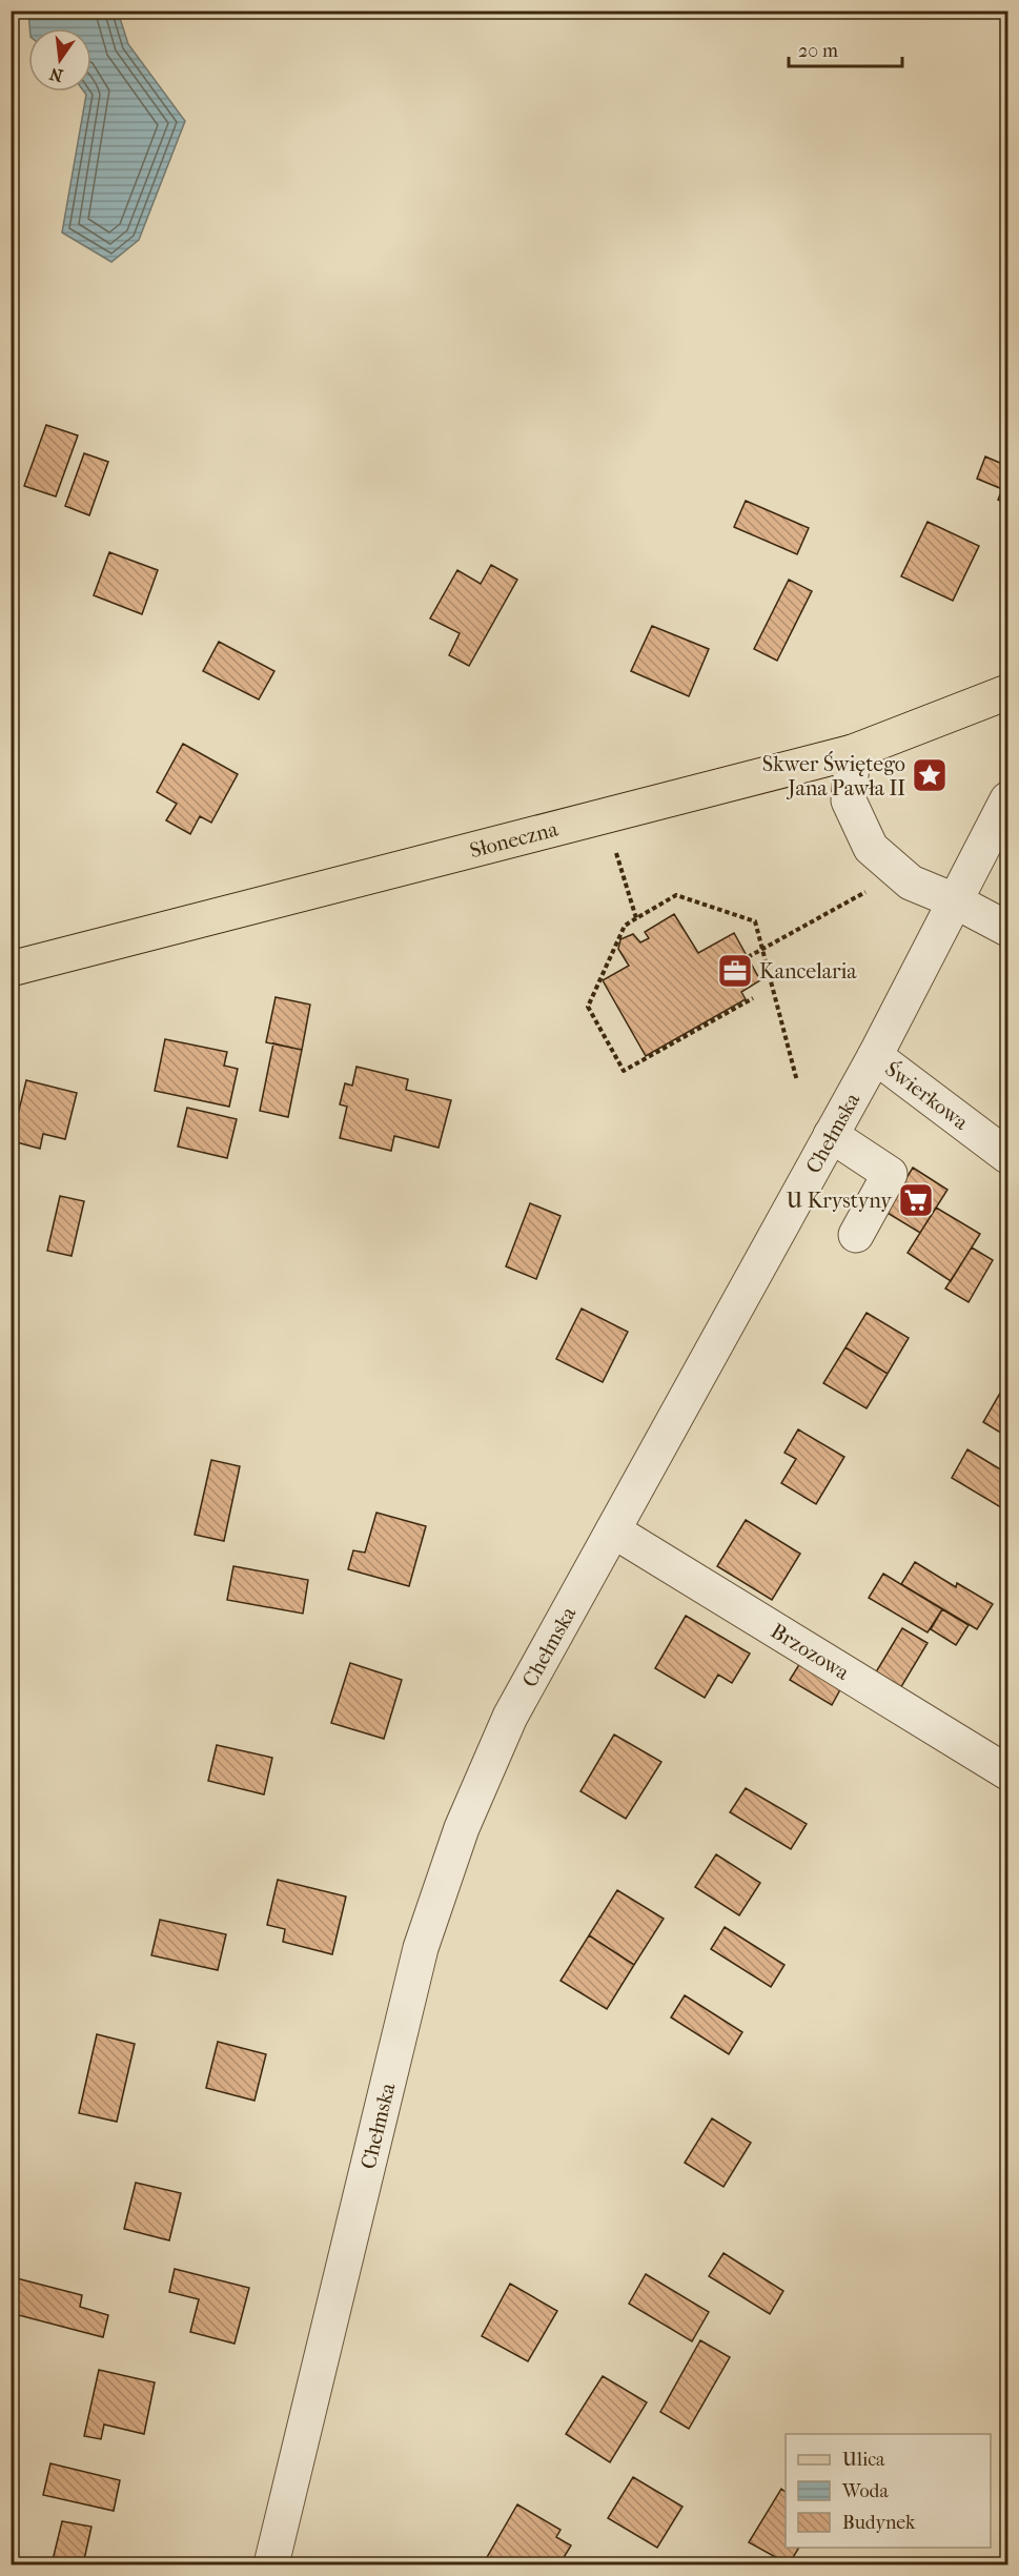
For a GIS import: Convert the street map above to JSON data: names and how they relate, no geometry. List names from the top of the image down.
{
  "streets": {
    "main road": ["Słoneczna"],
    "street": ["Świerkowa", "Chełmska", "Brzozowa"]
  },
  "crossings": [
    ["Świerkowa", "Chełmska"],
    ["Chełmska", "Brzozowa"]
  ],
  "places": {
    "place": ["Skwer Świętego Jana Pawła II"],
    "office": ["Kancelaria"],
    "supermarket": ["U Krystyny"]
  },
  "legend": ["Ulica", "Woda", "Budynek"],
  "scale_bar": "20 m",
  "north": "bottom"
}
